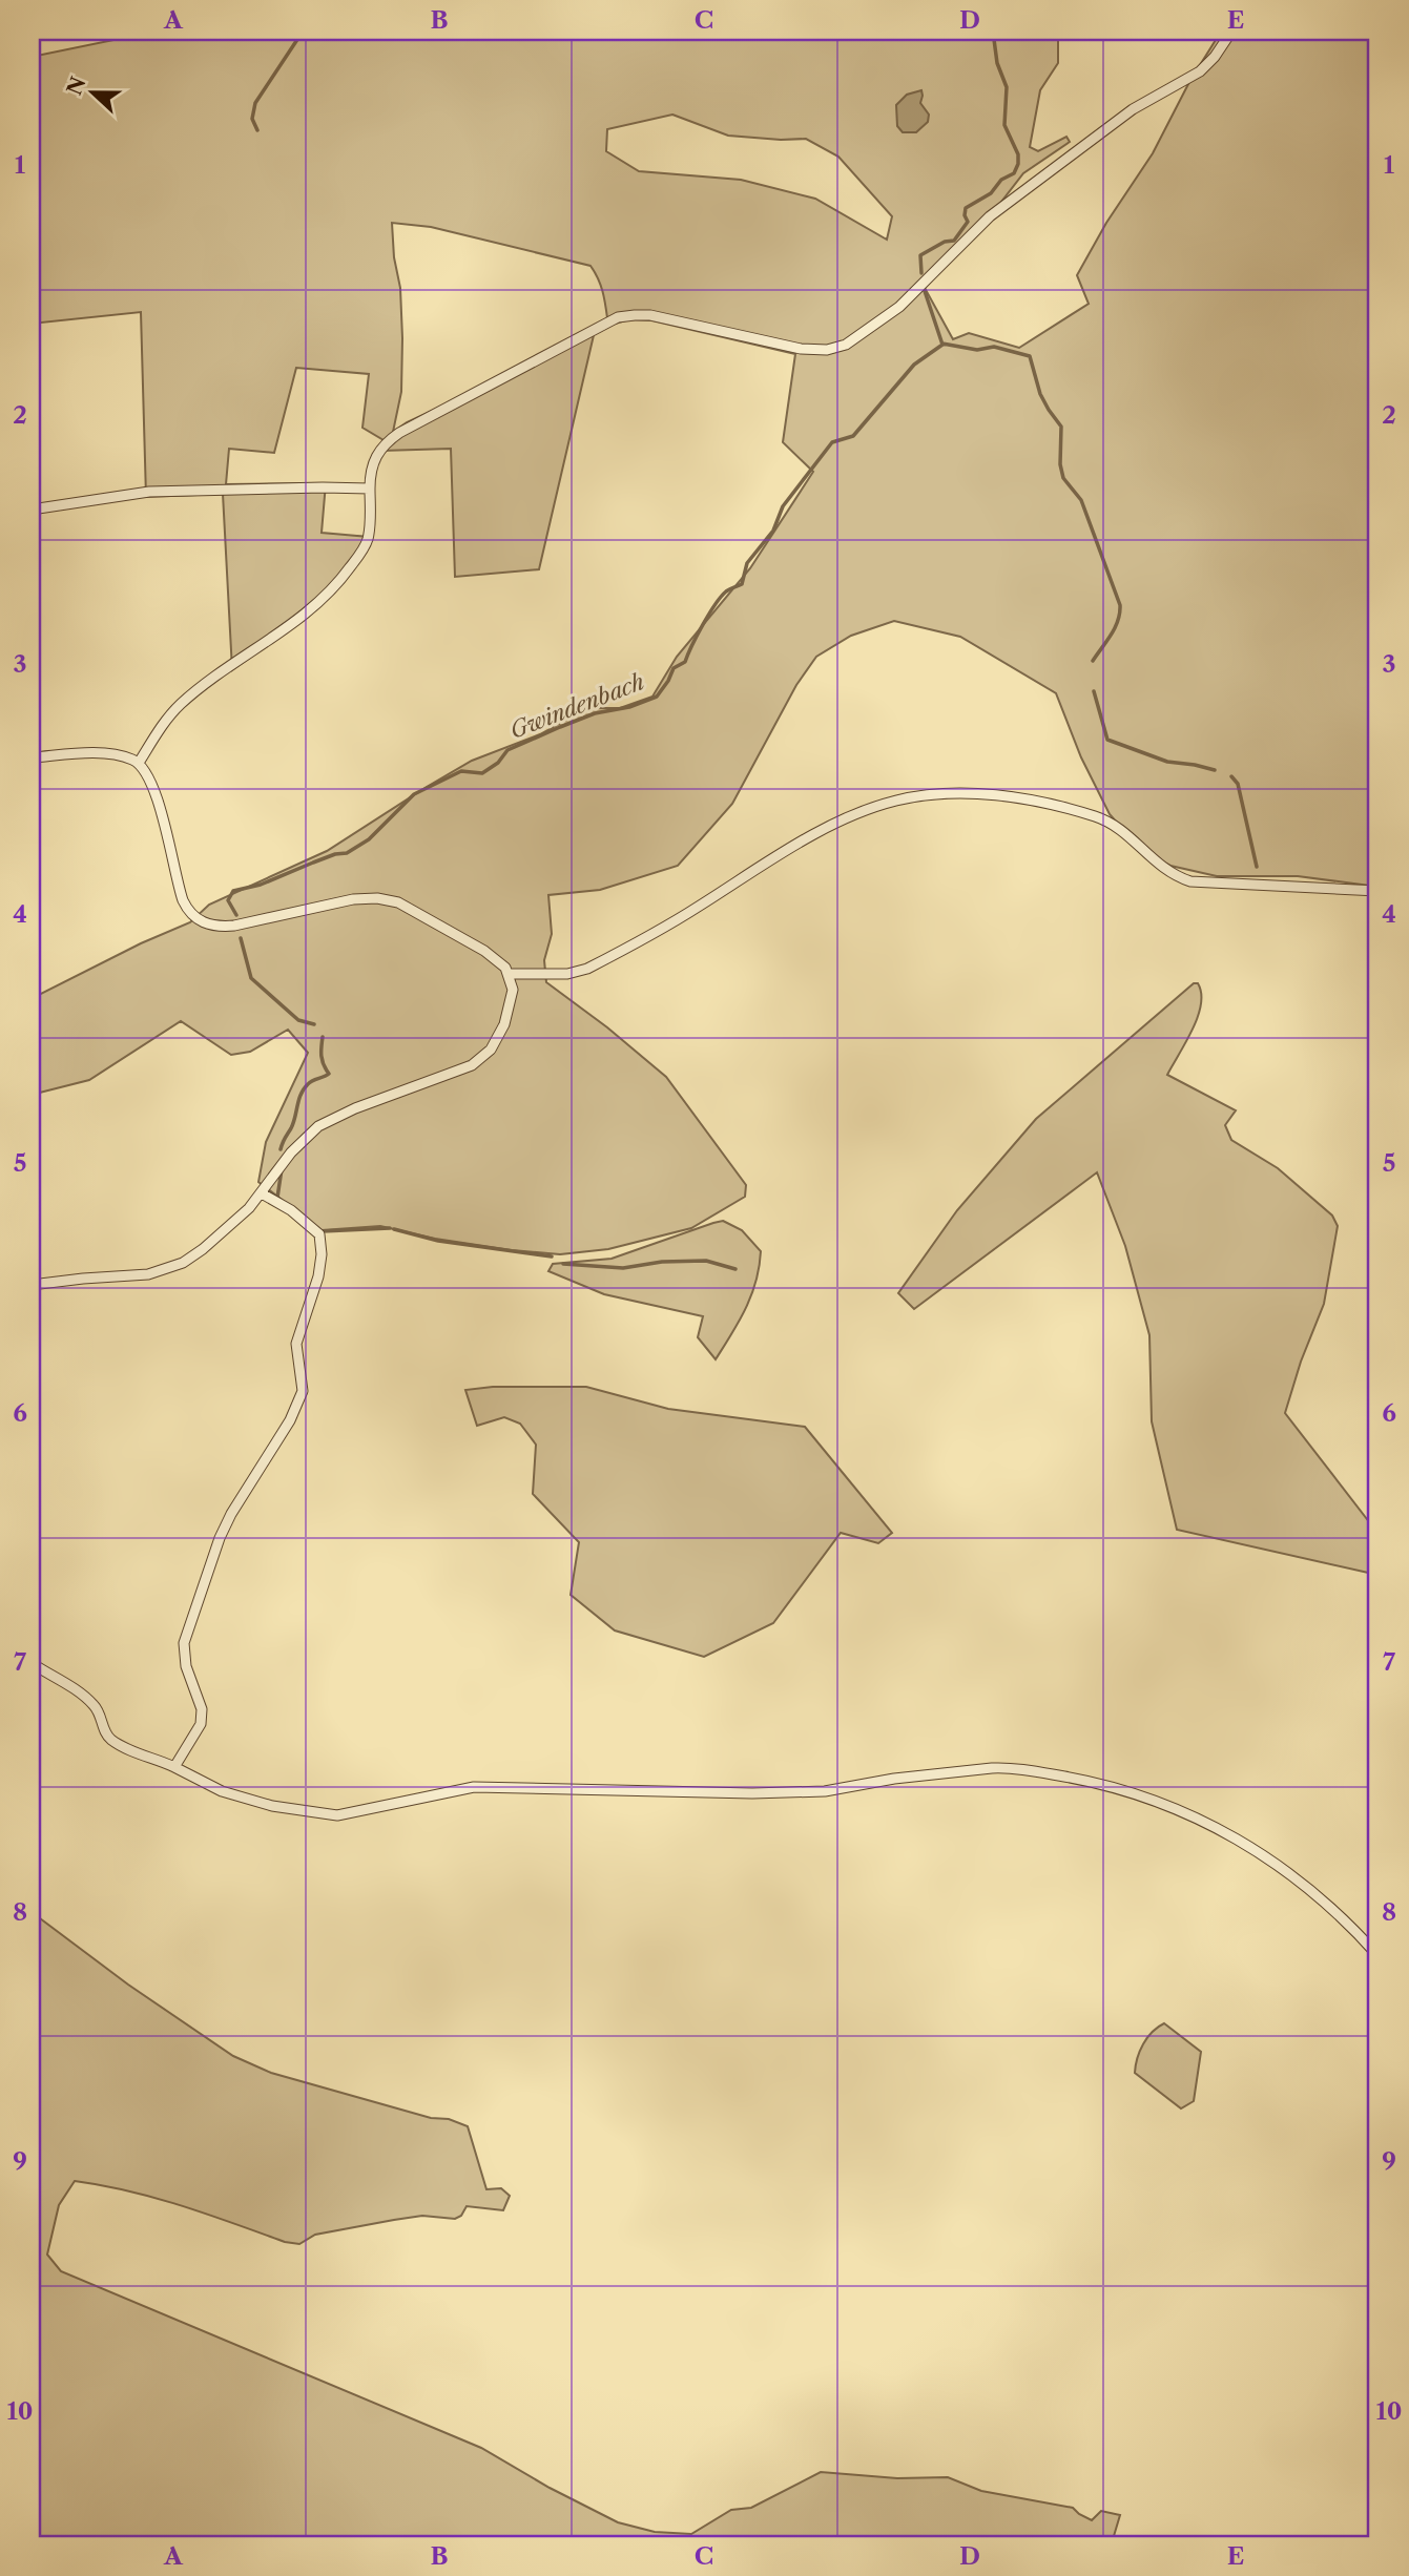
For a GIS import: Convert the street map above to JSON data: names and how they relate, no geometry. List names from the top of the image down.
{
  "water": ["Gwindenbach"],
  "north": "left",
  "grid": {
    "columns": [
      "A",
      "B",
      "C",
      "D",
      "E"
    ],
    "rows": [
      "1",
      "2",
      "3",
      "4",
      "5",
      "6",
      "7",
      "8",
      "9",
      "10"
    ]
  }
}
